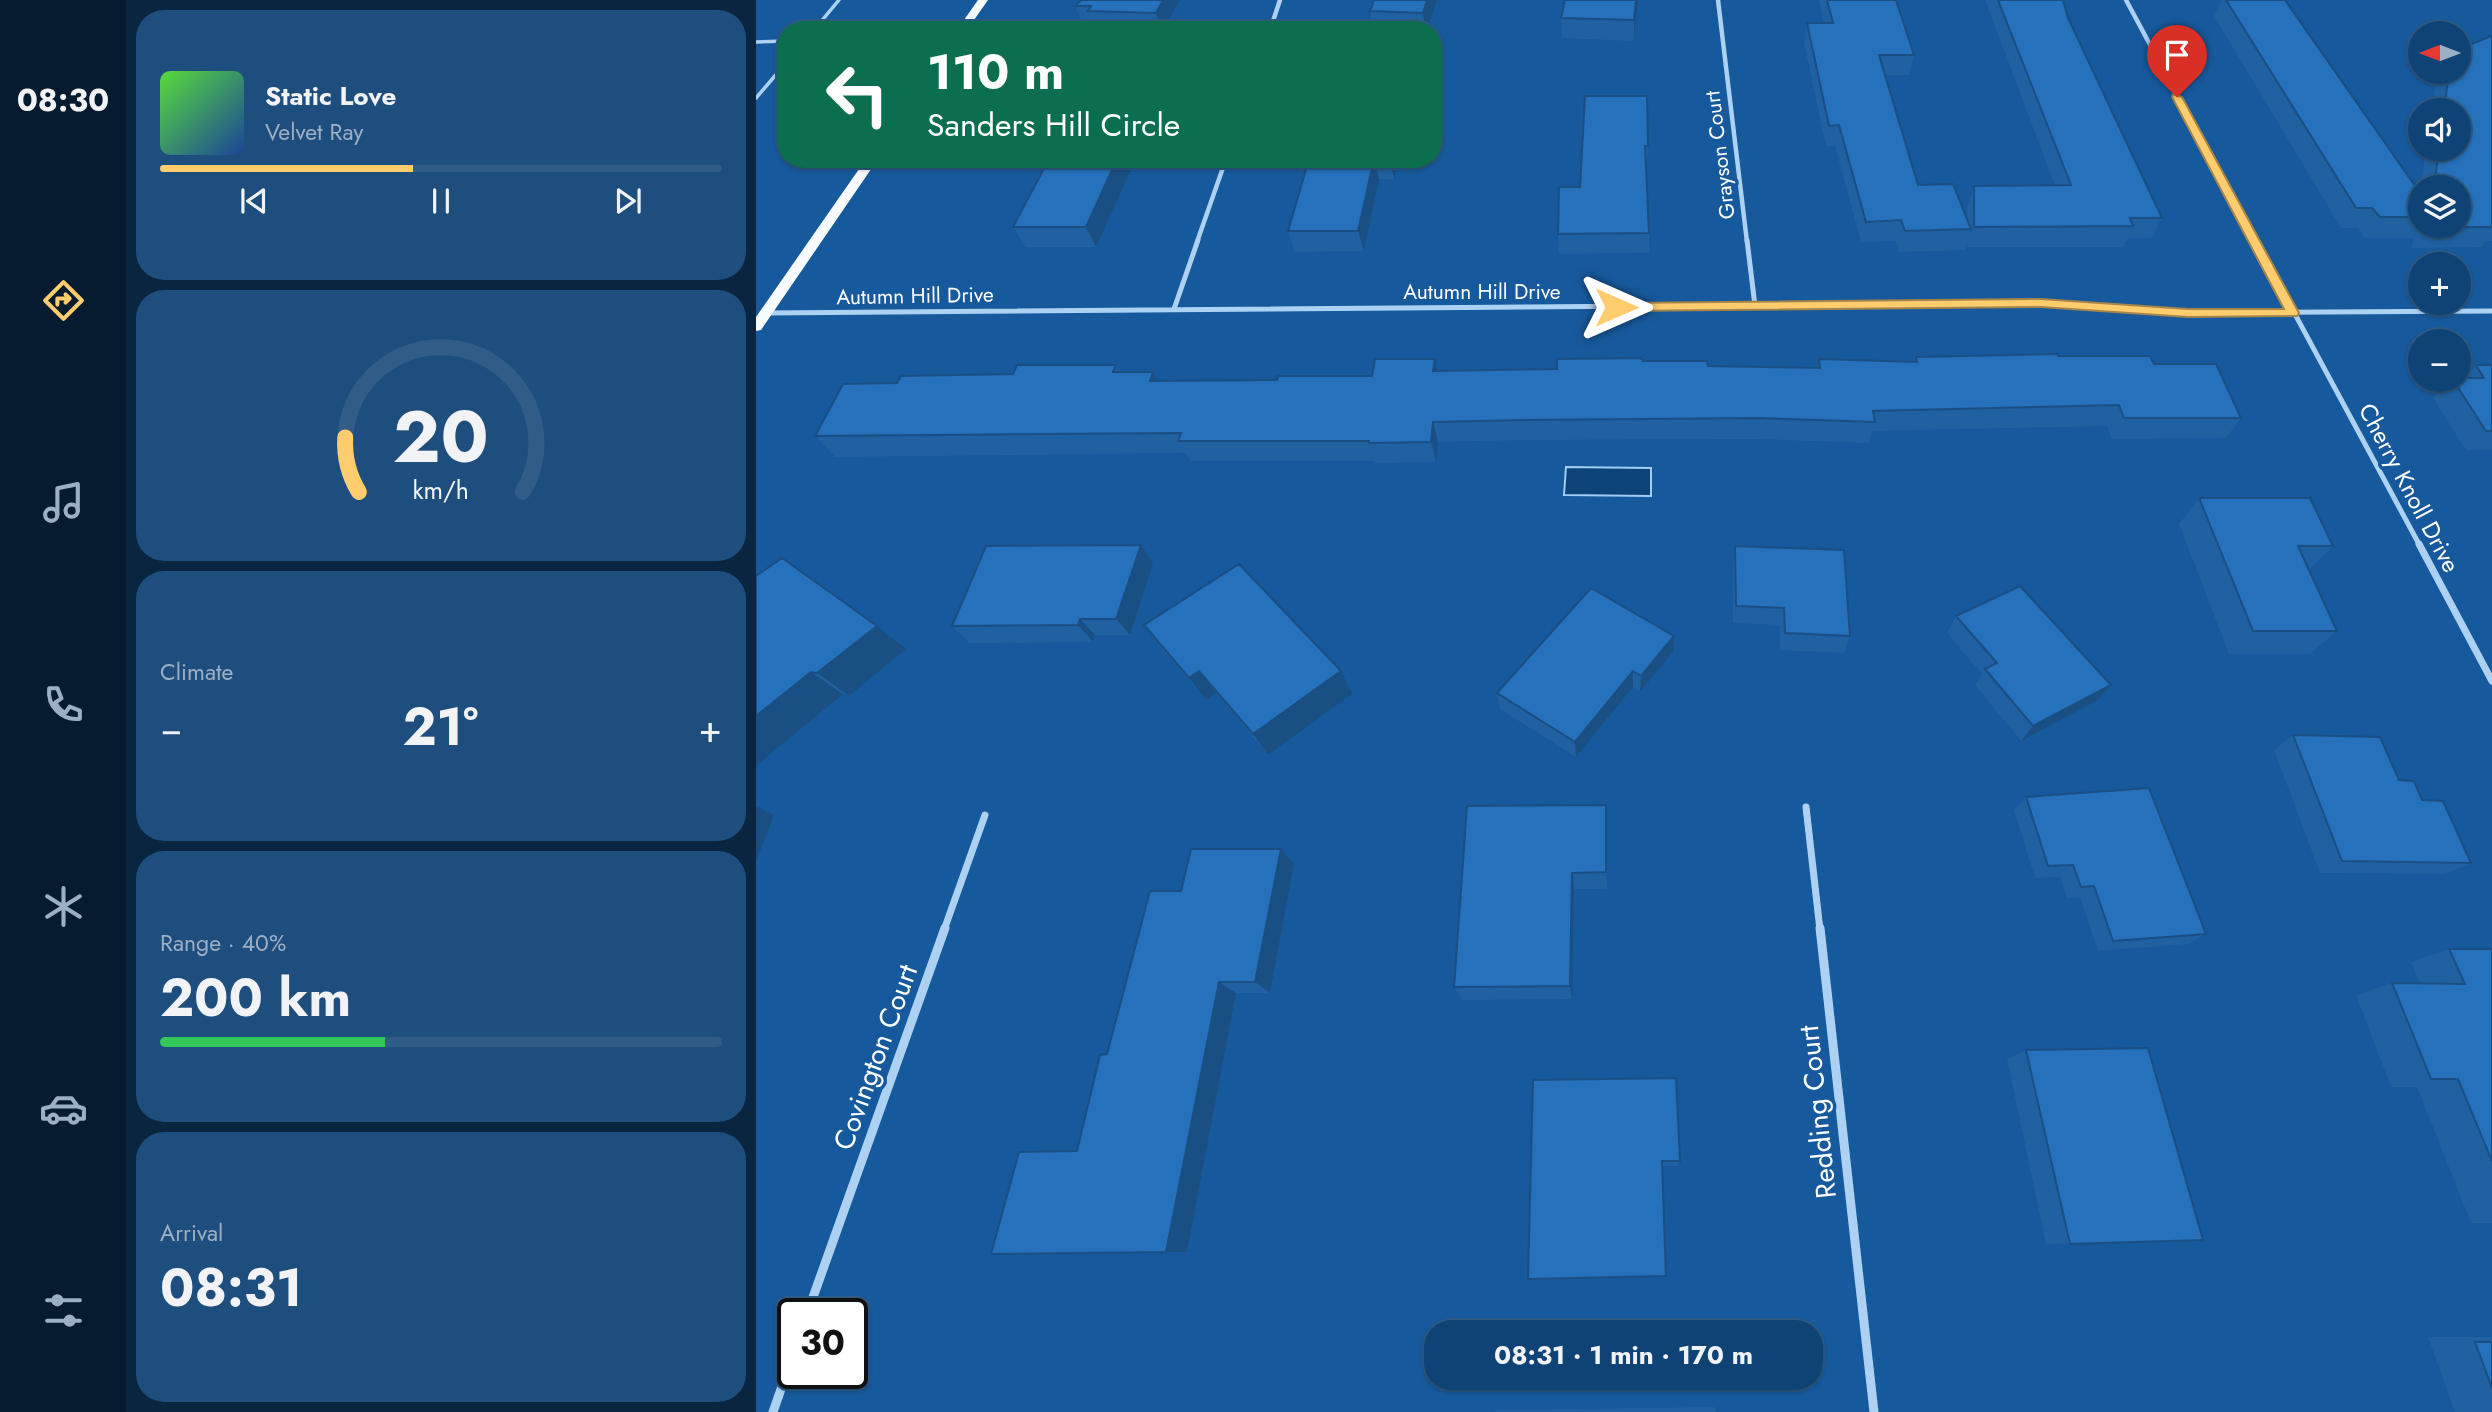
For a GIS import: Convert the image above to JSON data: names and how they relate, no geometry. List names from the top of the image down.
{
  "streets": {
    "street": [
      "Grayson Court",
      "Autumn Hill Drive",
      "Cherry Knoll Drive",
      "Covington Court",
      "Redding Court"
    ]
  },
  "crossings": [
    ["Grayson Court", "Autumn Hill Drive"],
    ["Autumn Hill Drive", "Cherry Knoll Drive"]
  ],
  "north": "left",
  "page": {
    "tabs": "08:30",
    "map_buttons": ["+", "−"],
    "turn": ["110 m", "Sanders Hill Circle"],
    "song": ["Static Love", "Velvet Ray"],
    "tile": [
      "Climate",
      ["Range · 40%", "200 km"],
      ["Arrival", "08:31"]
    ],
    "heat": ["−", "21°", "+"],
    "limit": "30",
    "trip": "08:31 · 1 min · 170 m",
    "gauge": ["20", "km/h"]
  }
}
